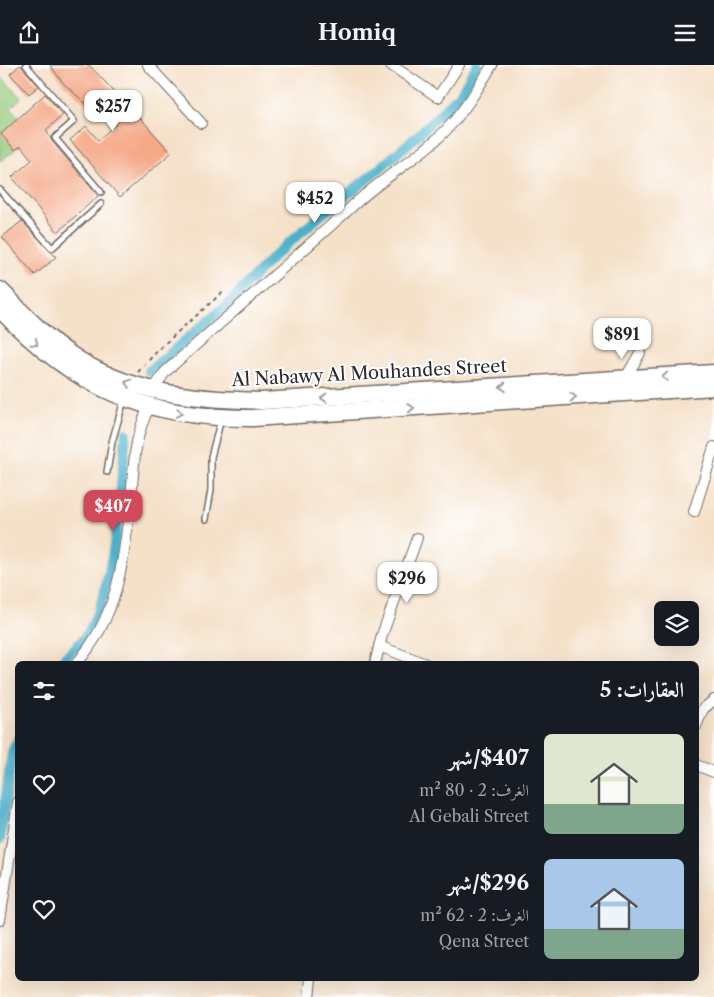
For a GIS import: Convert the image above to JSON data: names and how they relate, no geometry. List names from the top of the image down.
{
  "streets": {
    "main road": ["Al Nabawy Al Mouhandes Street"]
  },
  "page": {
    "header": "Homiq",
    "price": [
      "$257",
      "$452",
      "$891",
      "$407",
      "$296"
    ],
    "heading": "العقارات: 5",
    "list": [
      {
        "name": "$407/شهر",
        "note": "الغرف: 2 · 80 m² · Al Gebali Street"
      },
      {
        "name": "$296/شهر",
        "note": "الغرف: 2 · 62 m² · Qena Street"
      }
    ]
  }
}
